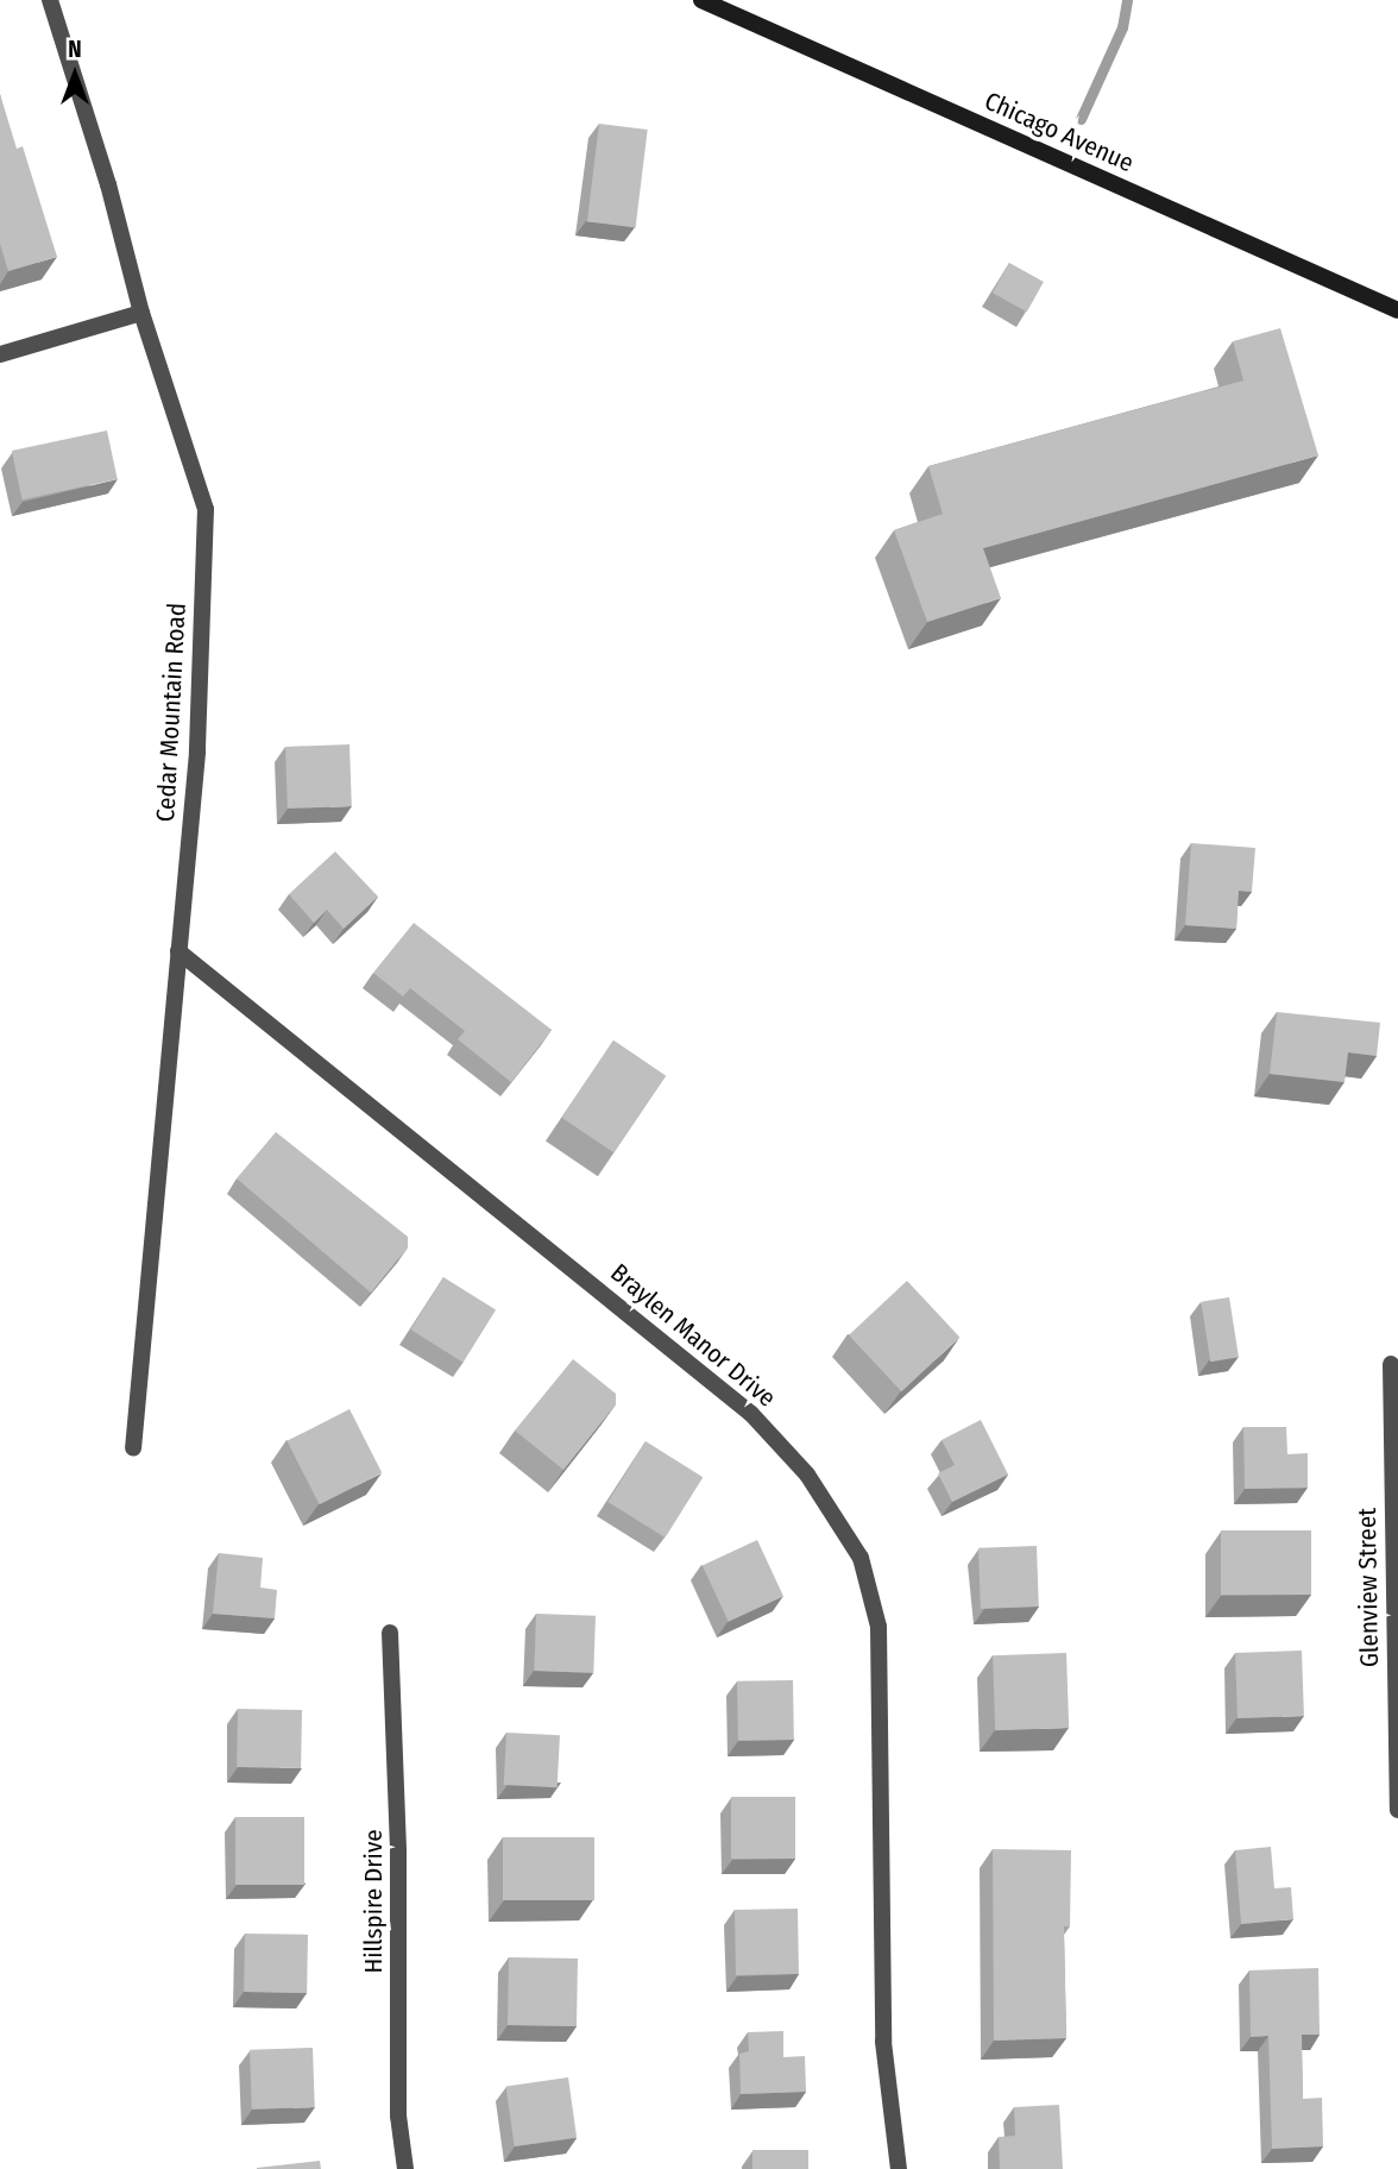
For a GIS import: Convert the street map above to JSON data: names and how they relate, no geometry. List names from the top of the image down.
{
  "streets": {
    "street": [
      "Chicago Avenue",
      "Cedar Mountain Road",
      "Braylen Manor Drive",
      "Glenview Street",
      "Hillspire Drive"
    ]
  },
  "crossings": [
    ["Cedar Mountain Road", "Braylen Manor Drive"]
  ],
  "north": "top"
}
